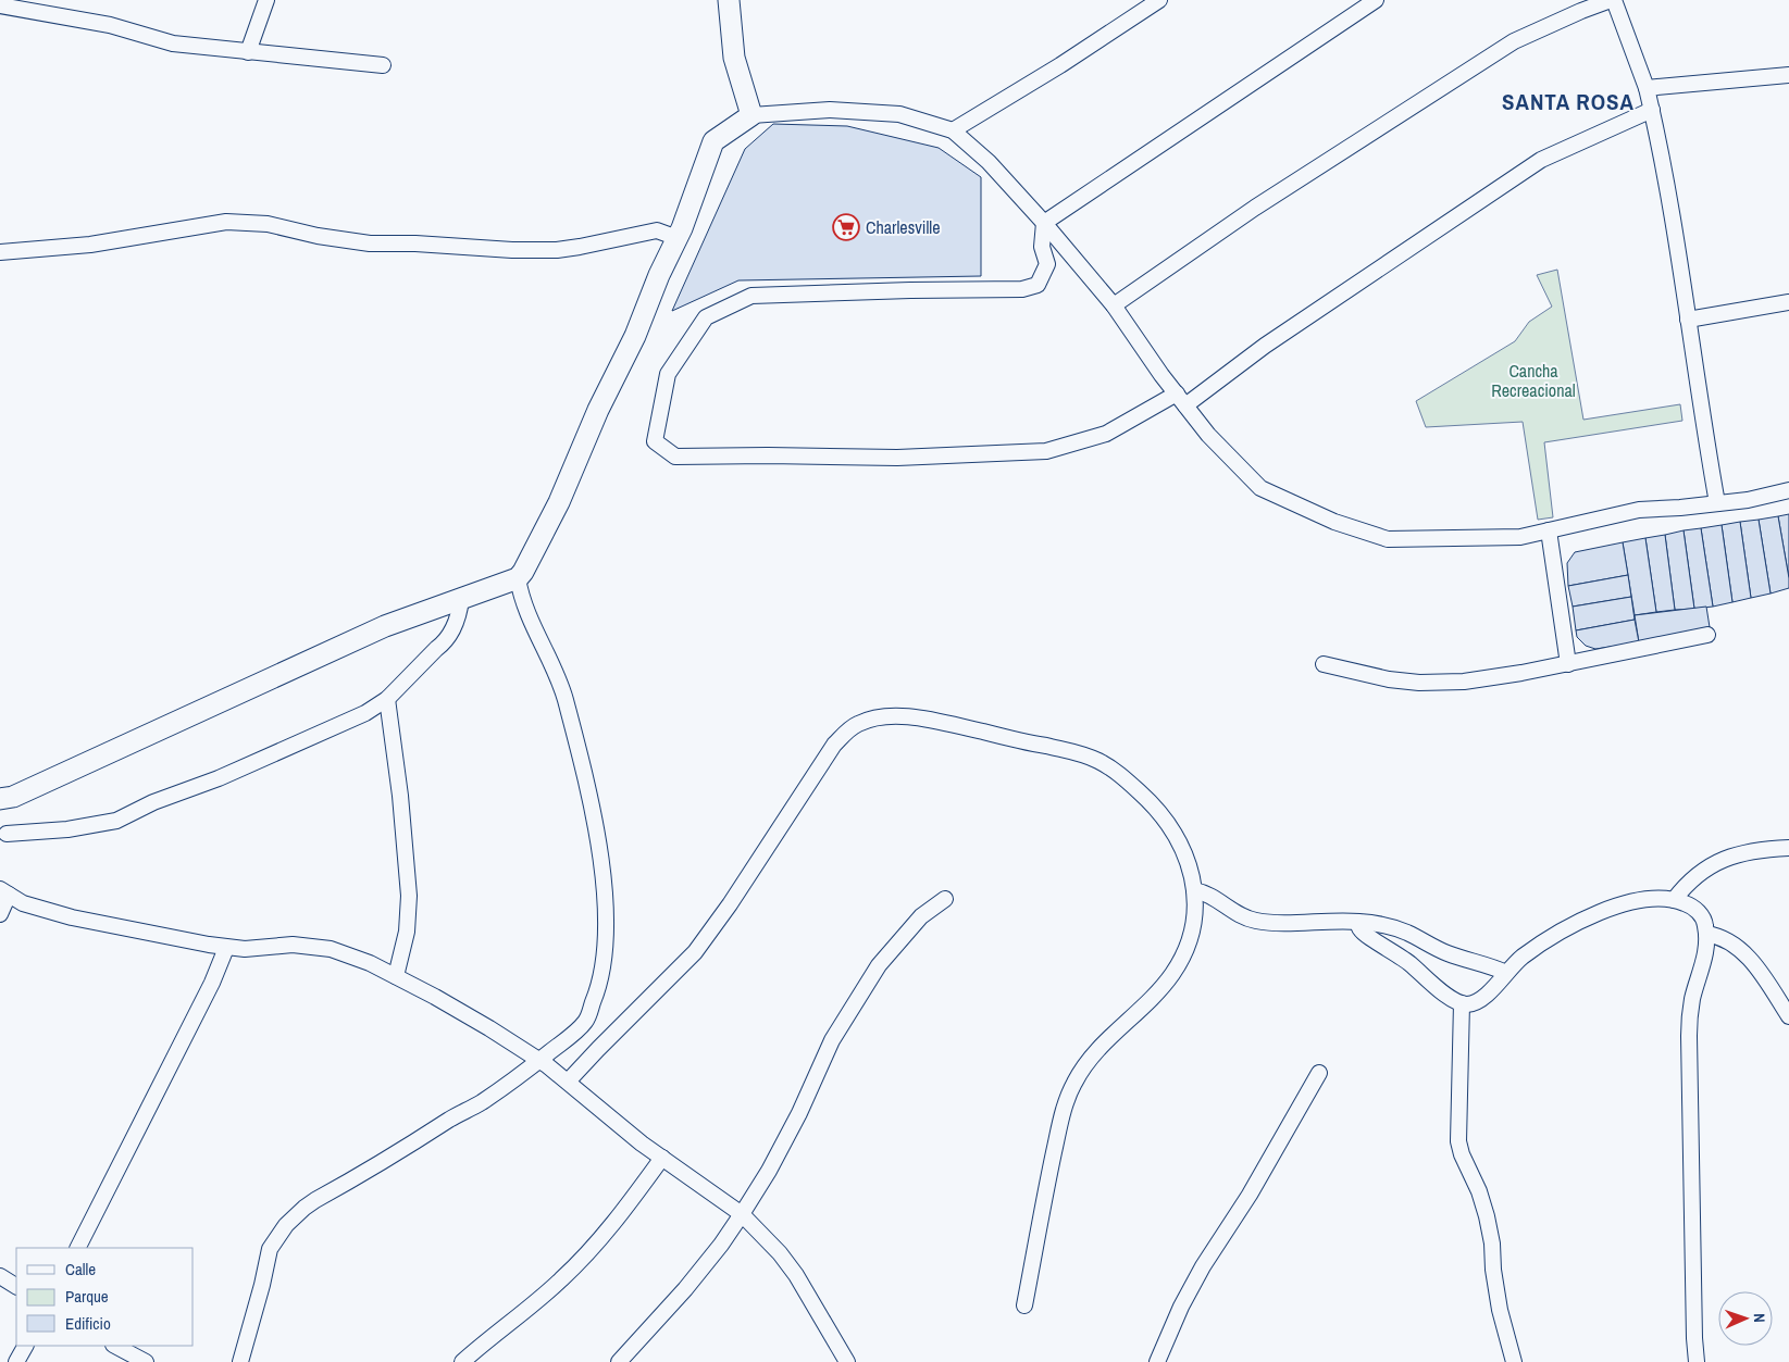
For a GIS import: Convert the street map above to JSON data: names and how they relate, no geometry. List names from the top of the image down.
{
  "districts": ["SANTA ROSA"],
  "parks": ["Cancha Recreacional"],
  "places": {
    "supermarket": ["Charlesville"]
  },
  "legend": ["Calle", "Parque", "Edificio"],
  "north": "right"
}
